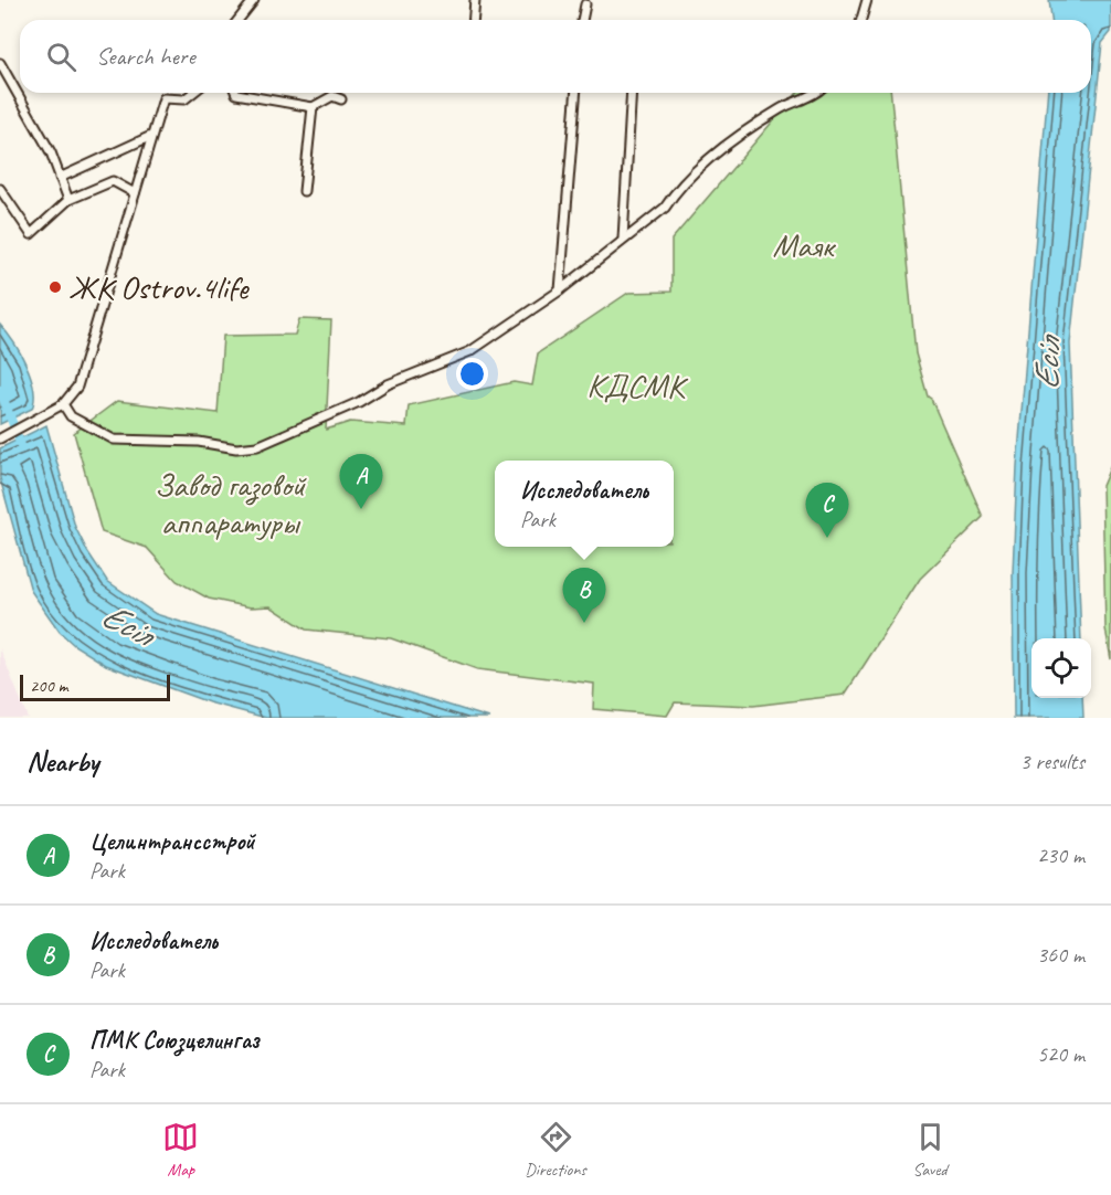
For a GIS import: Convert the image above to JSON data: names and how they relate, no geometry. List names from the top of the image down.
{
  "water": ["Есіл"],
  "parks": ["Маяк", "КДСМК", "Завод газовой аппаратуры"],
  "places": ["ЖК Ostrov.4life"],
  "scale_bar": "200 m",
  "page": {
    "search": "Search here",
    "pins": ["A", "C", "B"],
    "popup": ["Исследователь", "Park"],
    "scale": "200 m",
    "heading": ["Nearby", "3 results"],
    "list": [
      {
        "mark": "A",
        "name": "Целинтрансстрой",
        "note": "Park",
        "value": "230 m"
      },
      {
        "mark": "B",
        "name": "Исследователь",
        "note": "Park",
        "value": "360 m"
      },
      {
        "mark": "C",
        "name": "ПМК Союзцелингаз",
        "note": "Park",
        "value": "520 m"
      }
    ],
    "nav": ["Map", "Directions", "Saved"]
  }
}
